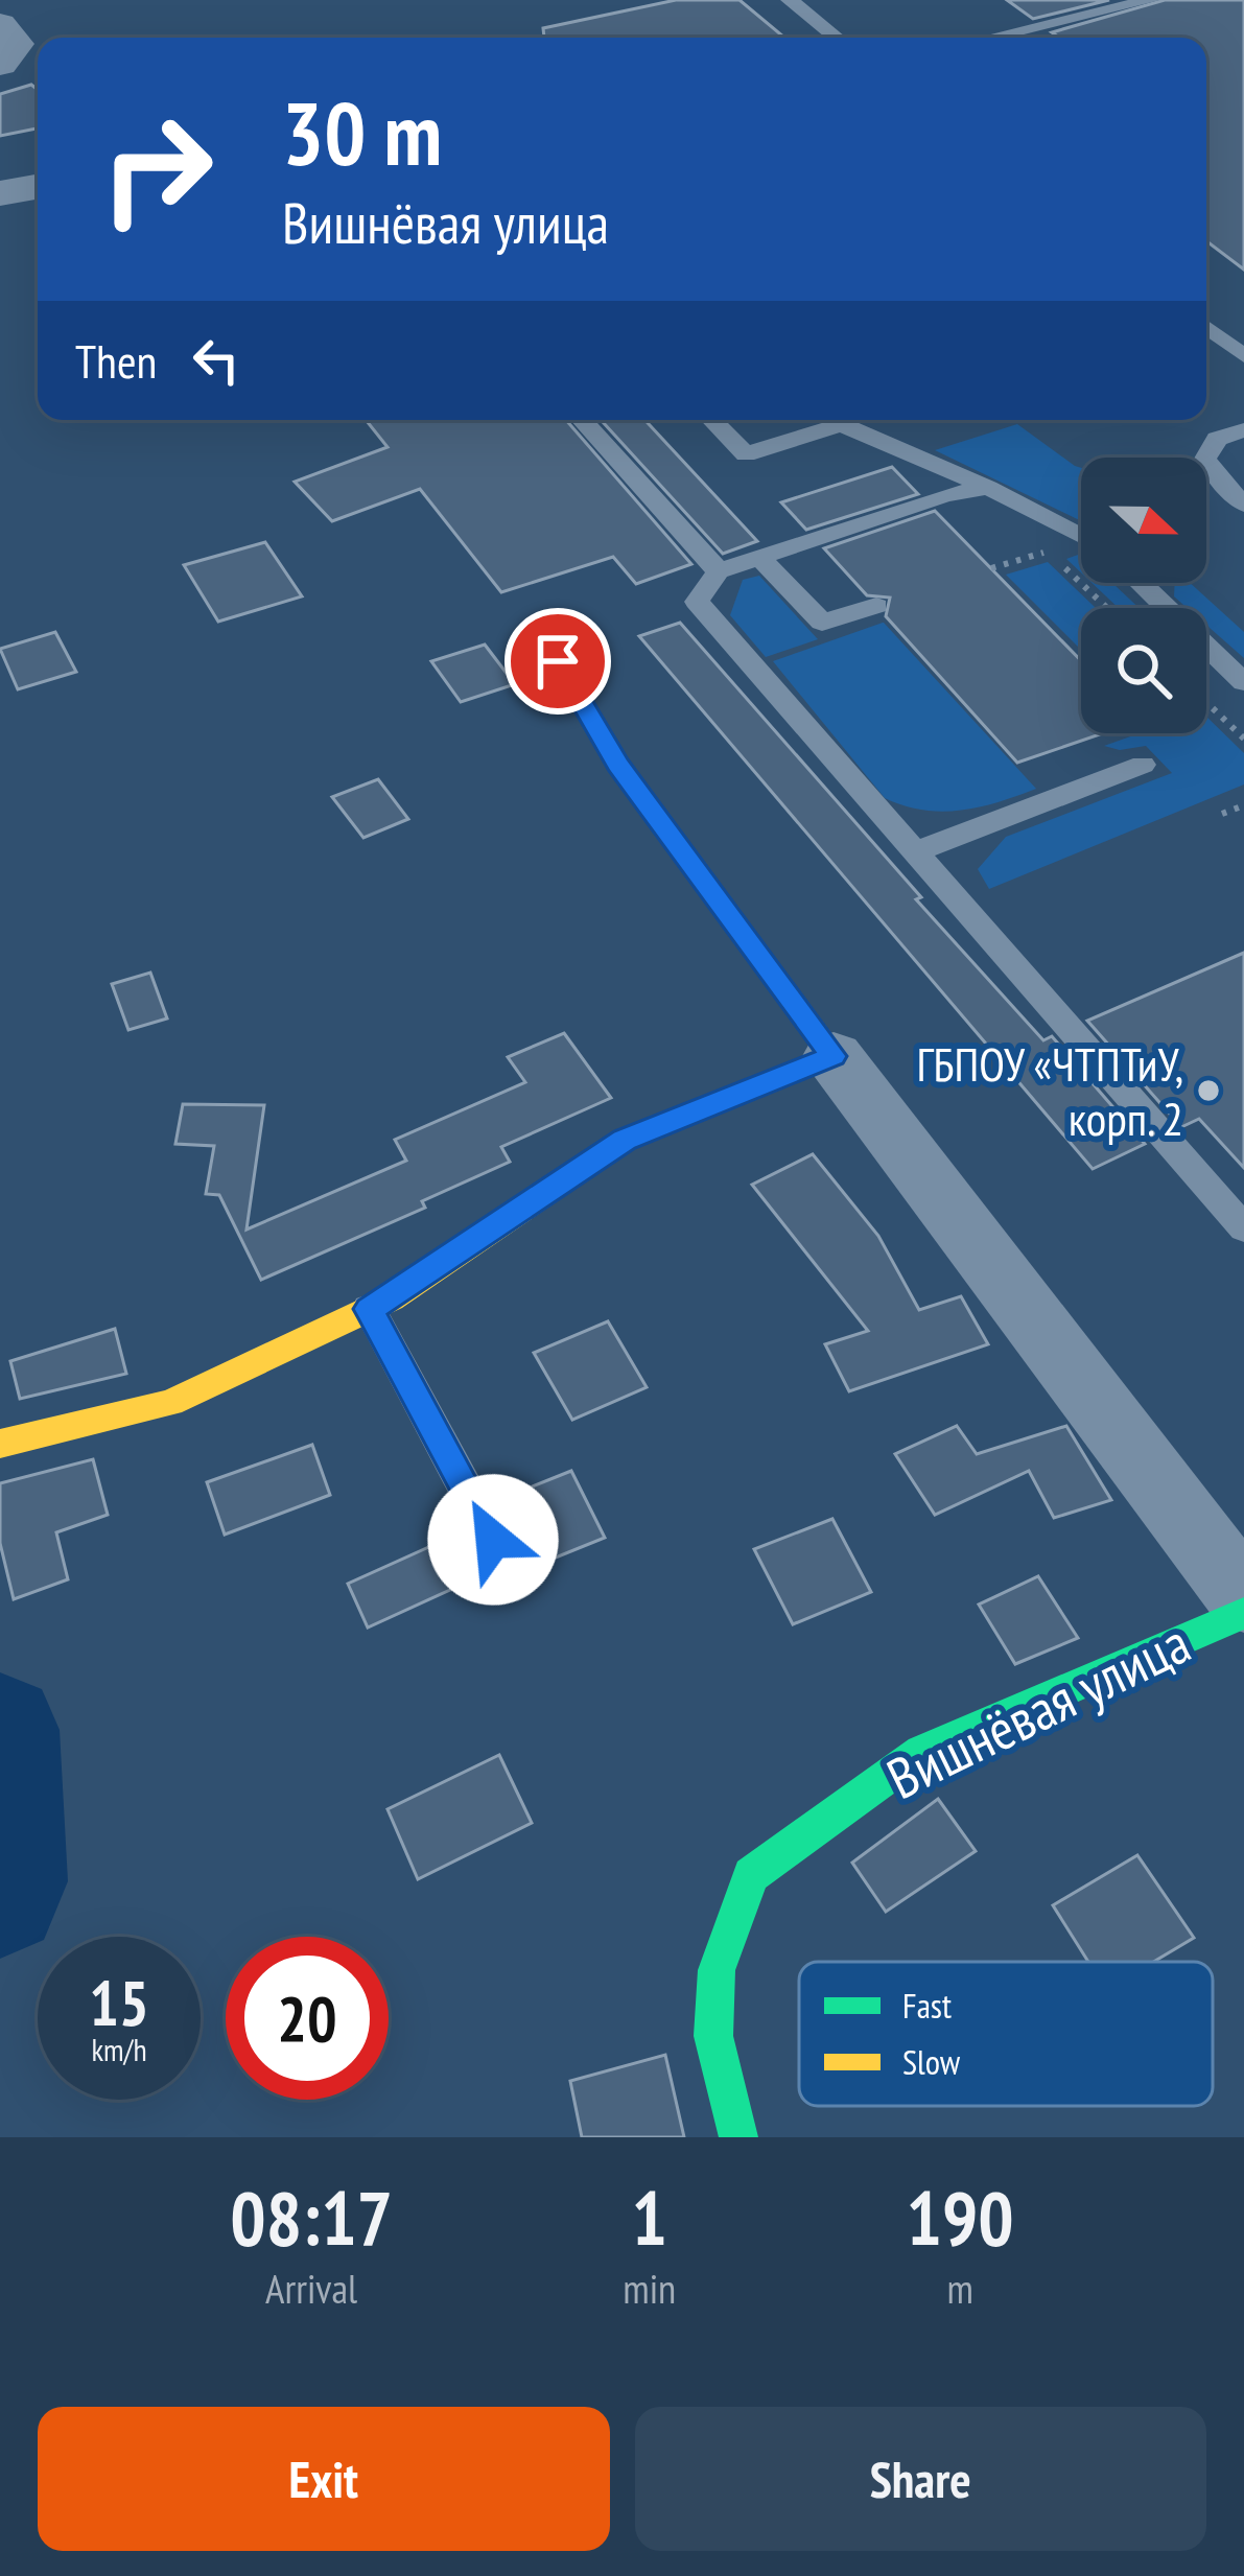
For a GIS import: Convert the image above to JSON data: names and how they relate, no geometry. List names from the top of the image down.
{
  "streets": {
    "street": ["Вишнёвая улица"]
  },
  "places": ["ГБПОУ «ЧТПТиУ, корп. 2"],
  "legend": ["Fast", "Slow"],
  "north": "right",
  "page": {
    "turn": ["30 m", "Вишнёвая улица"],
    "then": "Then",
    "speed": "15 km/h",
    "limit": "20",
    "eta": [
      "08:17",
      "Arrival",
      "1",
      "min",
      "190",
      "m"
    ],
    "buttons": ["Exit", "Share"]
  }
}
